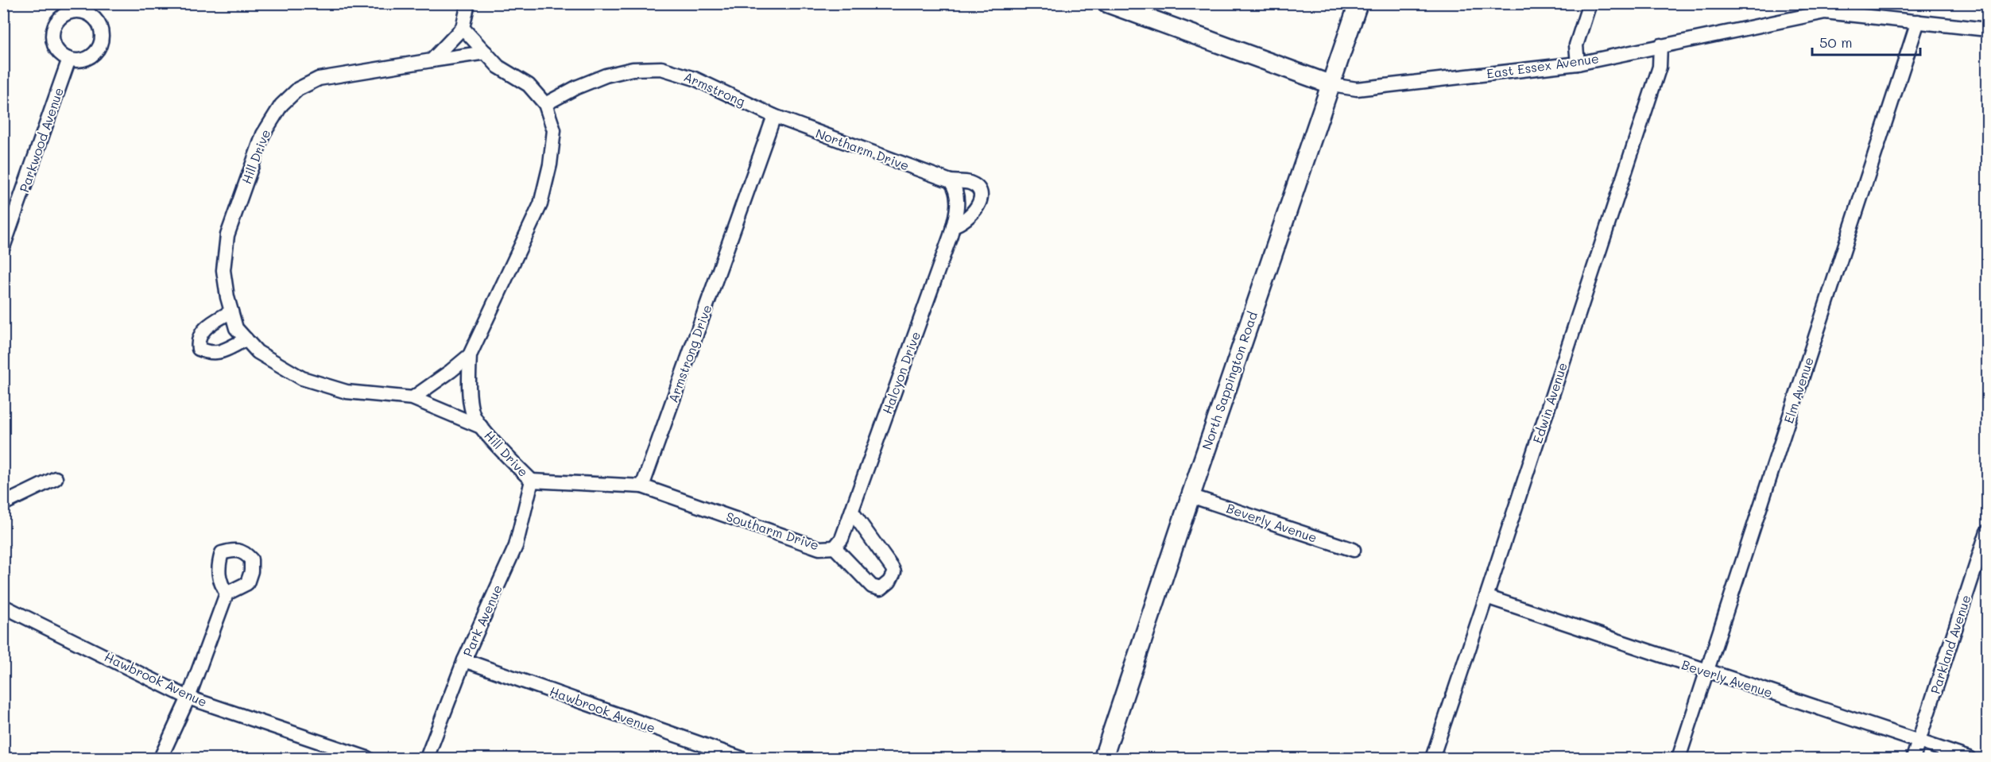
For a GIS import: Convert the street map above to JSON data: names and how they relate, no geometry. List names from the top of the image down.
{
  "streets": {
    "street": [
      "East Essex Avenue",
      "Armstrong",
      "Parkwood Avenue",
      "Northarm Drive",
      "Hill Drive",
      "Armstrong Drive",
      "Halcyon Drive",
      "North Sappington Road",
      "Elm Avenue",
      "Edwin Avenue",
      "Beverly Avenue",
      "Southarm Drive",
      "Park Avenue",
      "Parkland Avenue",
      "Hawbrook Avenue"
    ]
  },
  "crossings": [
    ["East Essex Avenue", "North Sappington Road"],
    ["East Essex Avenue", "Elm Avenue"],
    ["East Essex Avenue", "Edwin Avenue"],
    ["Armstrong", "Northarm Drive"],
    ["Armstrong", "Hill Drive"],
    ["Armstrong", "Armstrong Drive"],
    ["Northarm Drive", "Armstrong Drive"],
    ["Northarm Drive", "Halcyon Drive"],
    ["Hill Drive", "Park Avenue"],
    ["Armstrong Drive", "Southarm Drive"],
    ["Halcyon Drive", "Southarm Drive"],
    ["North Sappington Road", "Beverly Avenue"],
    ["Elm Avenue", "Beverly Avenue"],
    ["Edwin Avenue", "Beverly Avenue"],
    ["Beverly Avenue", "Parkland Avenue"],
    ["Park Avenue", "Hawbrook Avenue"]
  ],
  "scale_bar": "50 m"
}
